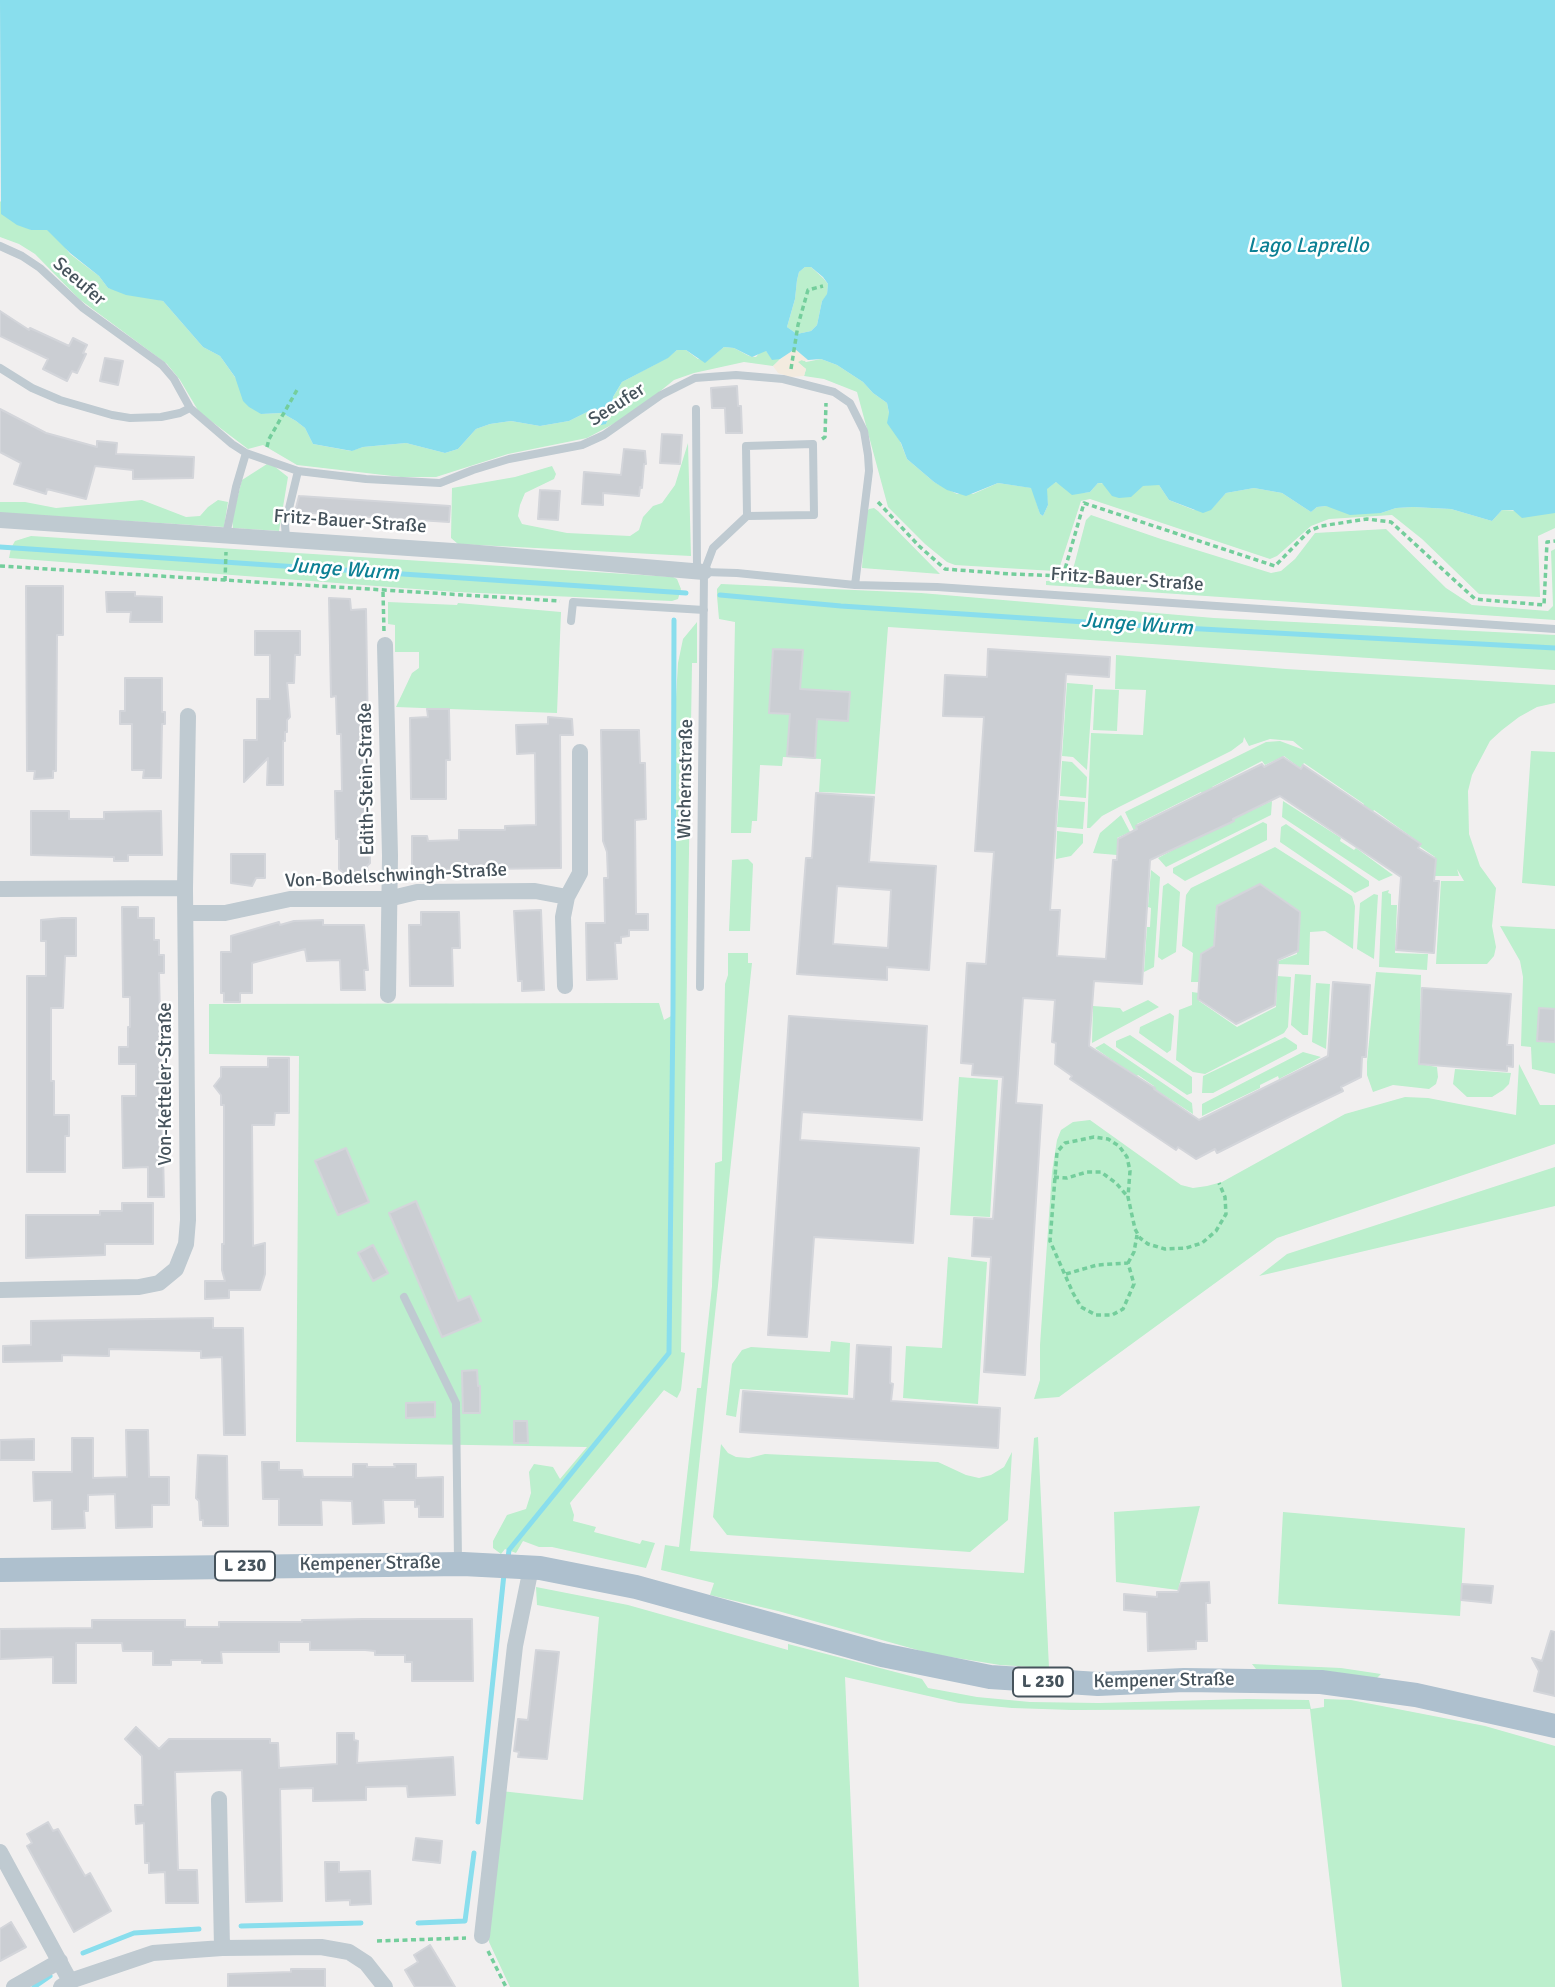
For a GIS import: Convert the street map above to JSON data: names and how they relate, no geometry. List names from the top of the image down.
{
  "streets": {
    "main road": ["Kempener Straße", "L 230"],
    "street": [
      "Fritz-Bauer-Straße",
      "Edith-Stein-Straße",
      "Von-Bodelschwingh-Straße",
      "Von-Ketteler-Straße"
    ],
    "lane": ["Seeufer", "Wichernstraße"]
  },
  "crossings": [
    ["Seeufer", "Fritz-Bauer-Straße"],
    ["Fritz-Bauer-Straße", "Wichernstraße"],
    ["Edith-Stein-Straße", "Von-Bodelschwingh-Straße"],
    ["Von-Bodelschwingh-Straße", "Von-Ketteler-Straße"]
  ],
  "water": ["Lago Laprello", "Junge Wurm"]
}
